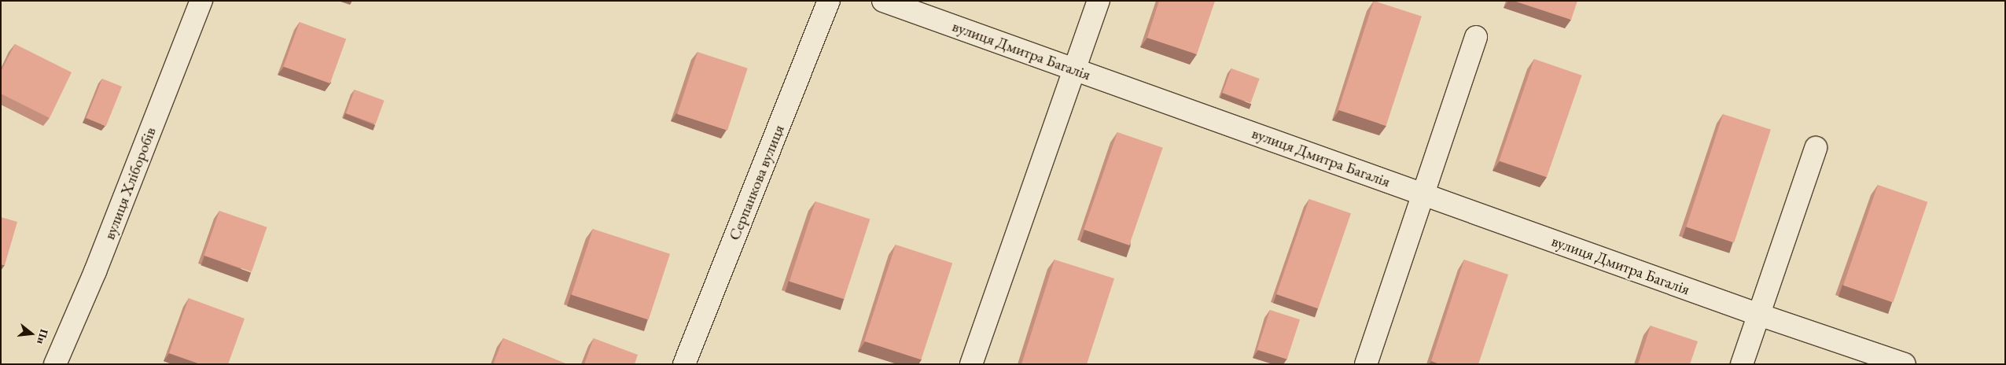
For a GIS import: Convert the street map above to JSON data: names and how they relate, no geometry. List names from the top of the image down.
{
  "streets": {
    "street": ["вулиця Дмитра Багалія", "Серпанкова вулиця", "вулиця Хліборобів"]
  },
  "north": "right"
}
